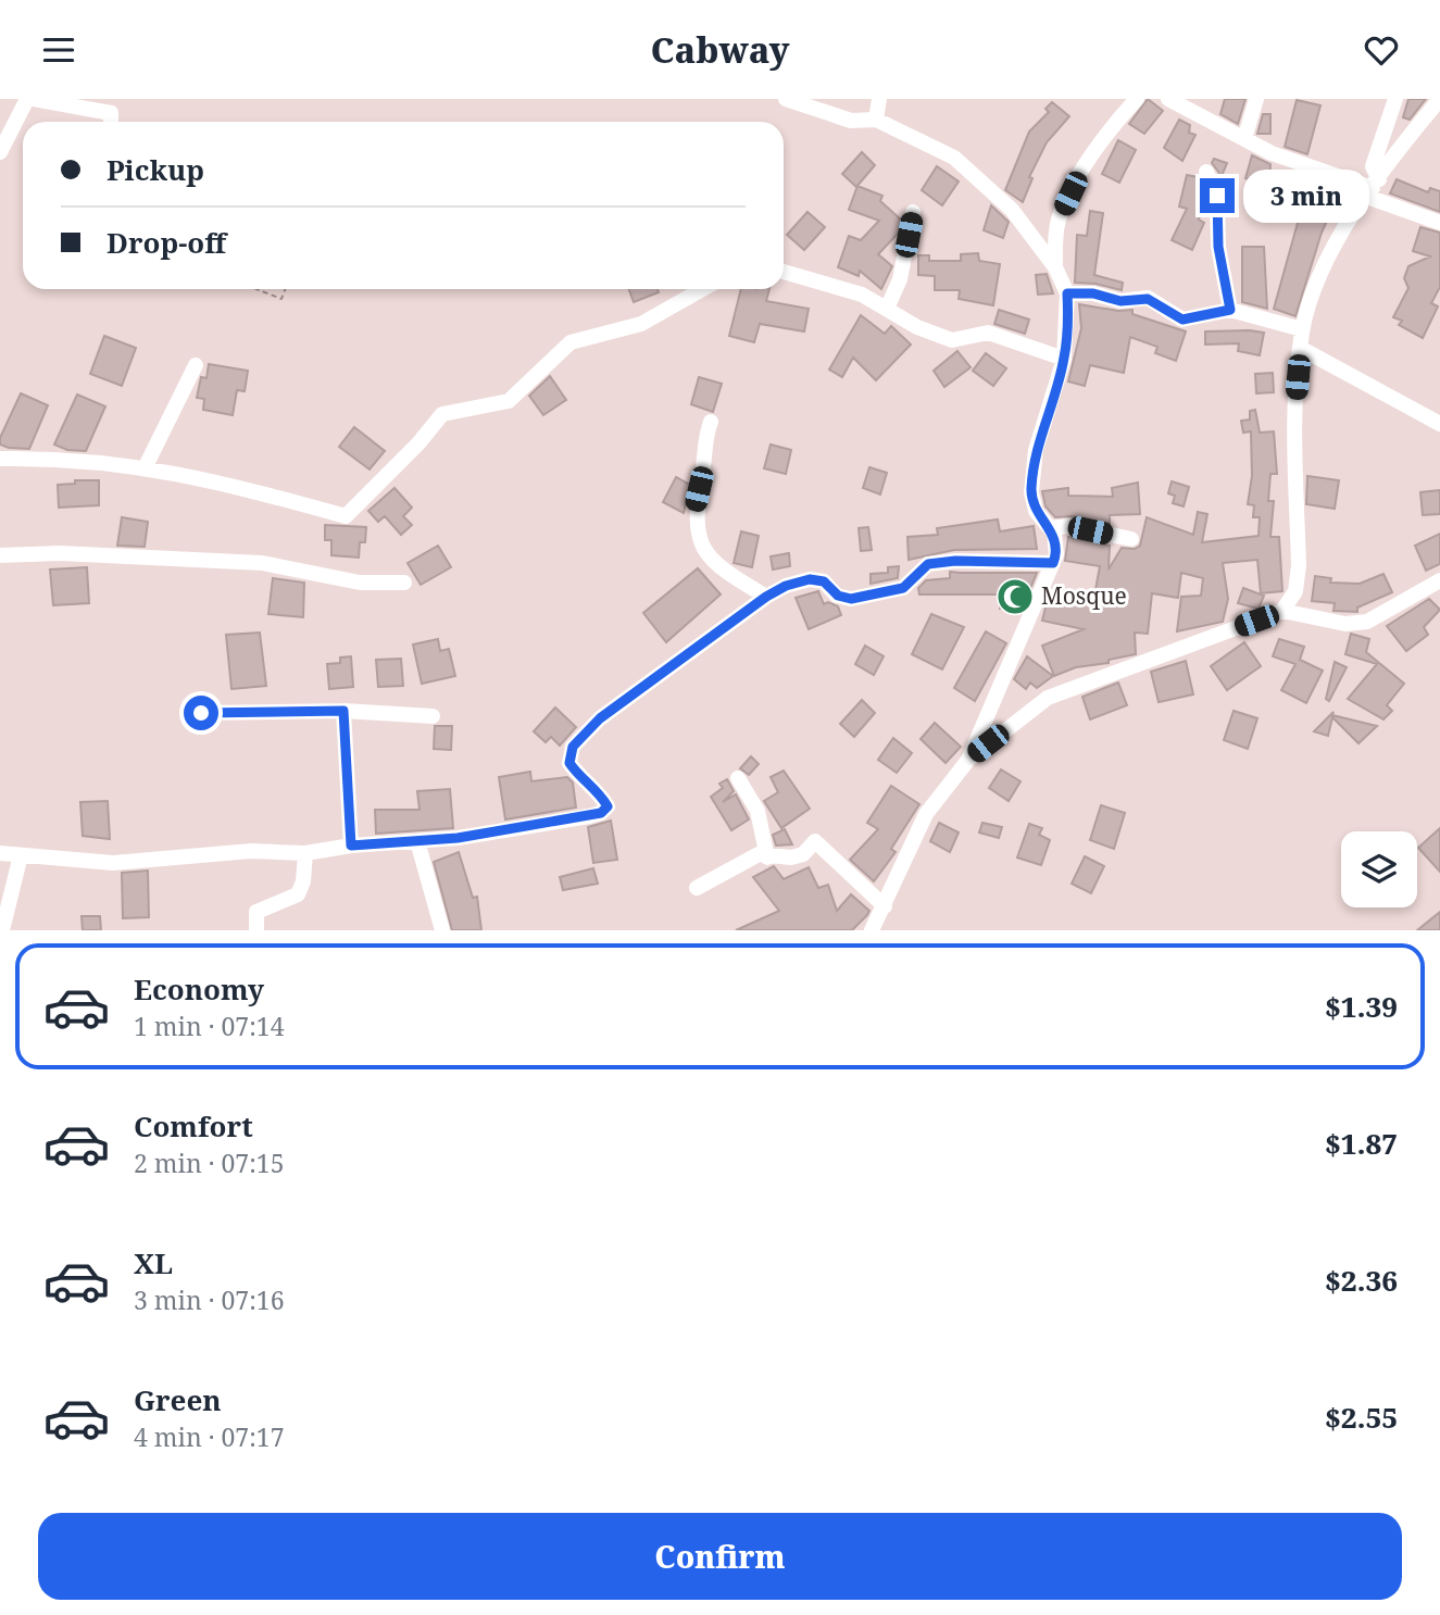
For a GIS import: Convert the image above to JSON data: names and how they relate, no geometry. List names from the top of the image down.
{
  "places": {
    "mosque": ["Mosque"]
  },
  "page": {
    "header": "Cabway",
    "banner": ["Pickup", "Drop-off"],
    "bubble": "3 min",
    "list": [
      {
        "name": "Economy",
        "note": "1 min · 07:14",
        "value": "$1.39"
      },
      {
        "name": "Comfort",
        "note": "2 min · 07:15",
        "value": "$1.87"
      },
      {
        "name": "XL",
        "note": "3 min · 07:16",
        "value": "$2.36"
      },
      {
        "name": "Green",
        "note": "4 min · 07:17",
        "value": "$2.55"
      }
    ],
    "buttons": "Confirm"
  }
}
